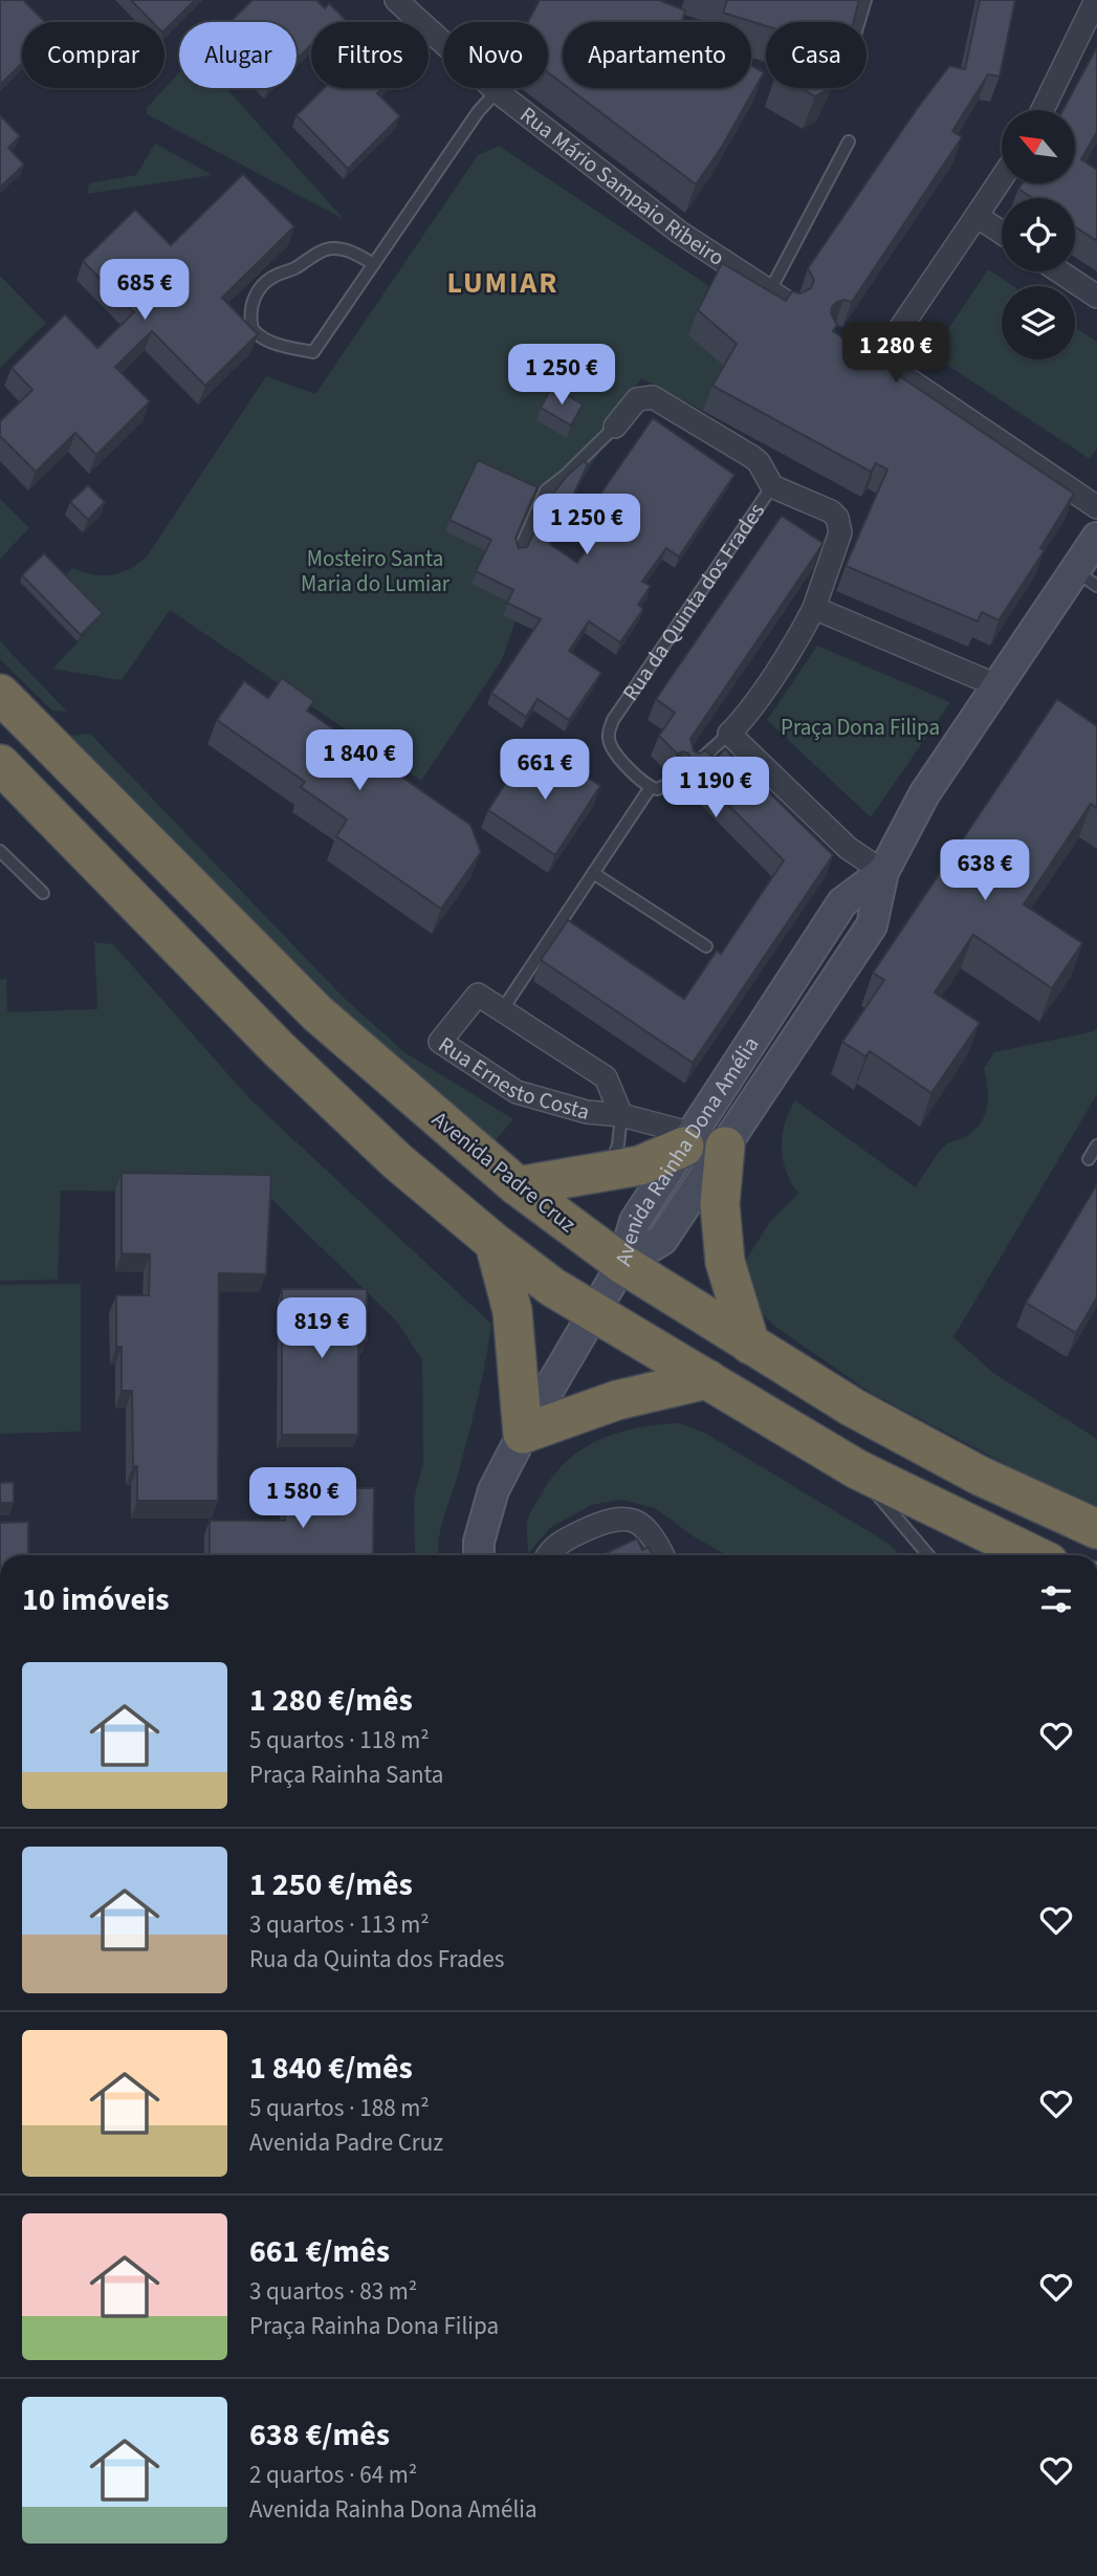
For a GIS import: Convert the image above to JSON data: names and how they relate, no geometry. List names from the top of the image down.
{
  "streets": {
    "highway": ["Avenida Padre Cruz"],
    "street": [
      "Rua Mário Sampaio Ribeiro",
      "Rua da Quinta dos Frades",
      "Rua Ernesto Costa",
      "Avenida Rainha Dona Amélia"
    ]
  },
  "crossings": [
    ["Rua Ernesto Costa", "Avenida Rainha Dona Amélia"],
    ["Avenida Rainha Dona Amélia", "Avenida Padre Cruz"]
  ],
  "districts": ["LUMIAR"],
  "parks": ["Mosteiro Santa Maria do Lumiar", "Praça Dona Filipa"],
  "north": "top left",
  "page": {
    "chip": [
      "Comprar",
      "Alugar",
      "Filtros",
      "Novo",
      "Apartamento",
      "Casa"
    ],
    "price": [
      "685 €",
      "1 280 €",
      "1 250 €",
      "1 250 €",
      "1 840 €",
      "661 €",
      "1 190 €",
      "638 €",
      "819 €",
      "1 580 €"
    ],
    "heading": "10 imóveis",
    "list": [
      {
        "name": "1 280 €/mês",
        "note": "5 quartos · 118 m² · Praça Rainha Santa"
      },
      {
        "name": "1 250 €/mês",
        "note": "3 quartos · 113 m² · Rua da Quinta dos Frades"
      },
      {
        "name": "1 840 €/mês",
        "note": "5 quartos · 188 m² · Avenida Padre Cruz"
      },
      {
        "name": "661 €/mês",
        "note": "3 quartos · 83 m² · Praça Rainha Dona Filipa"
      },
      {
        "name": "638 €/mês",
        "note": "2 quartos · 64 m² · Avenida Rainha Dona Amélia"
      }
    ]
  }
}
